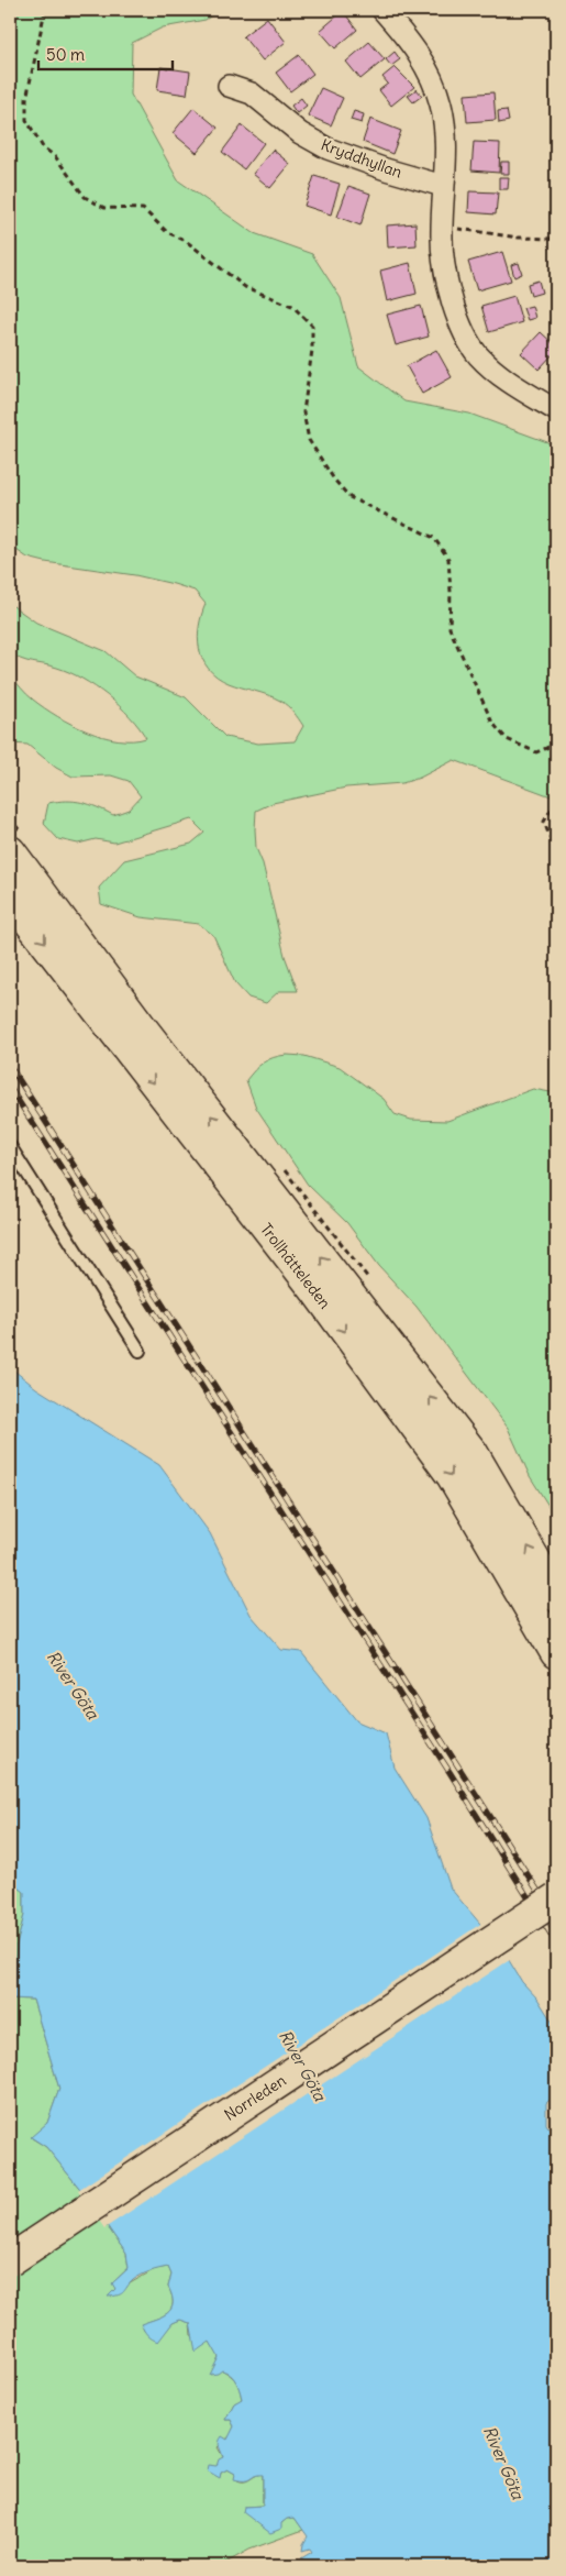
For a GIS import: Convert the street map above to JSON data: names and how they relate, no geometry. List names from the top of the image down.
{
  "streets": {
    "highway": ["Trollhätteleden", "Norrleden"],
    "street": ["Kryddhyllan"]
  },
  "water": ["River Göta"],
  "scale_bar": "50 m"
}
